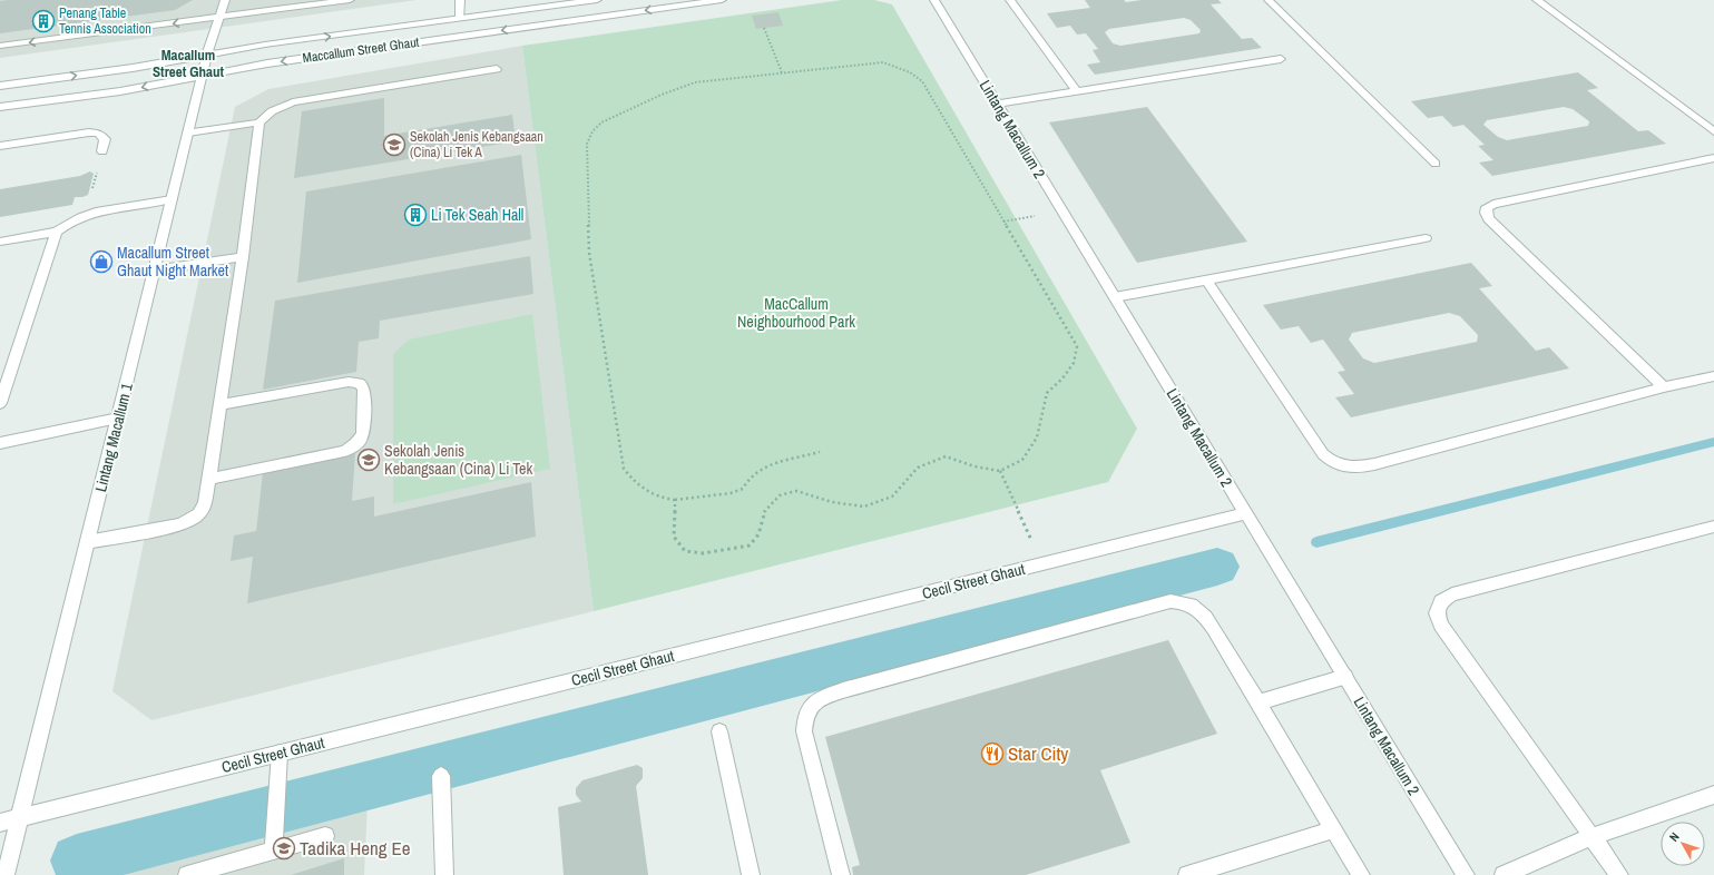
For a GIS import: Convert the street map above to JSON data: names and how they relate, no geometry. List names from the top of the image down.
{
  "streets": {
    "street": [
      "Maccallum Street Ghaut",
      "Lintang Macallum 2",
      "Lintang Macallum 1",
      "Cecil Street Ghaut"
    ]
  },
  "crossings": [
    ["Maccallum Street Ghaut", "Lintang Macallum 1"],
    ["Lintang Macallum 2", "Cecil Street Ghaut"],
    ["Lintang Macallum 1", "Cecil Street Ghaut"]
  ],
  "districts": ["Macallum Street Ghaut"],
  "parks": ["MacCallum Neighbourhood Park"],
  "places": {
    "building": ["Penang Table Tennis Association", "Li Tek Seah Hall"],
    "school or university": ["Sekolah Jenis Kebangsaan (Cina) Li Tek A", "Sekolah Jenis Kebangsaan (Cina) Li Tek", "Tadika Heng Ee"],
    "shop": ["Macallum Street Ghaut Night Market"],
    "restaurant": ["Star City"]
  },
  "north": "top left"
}
